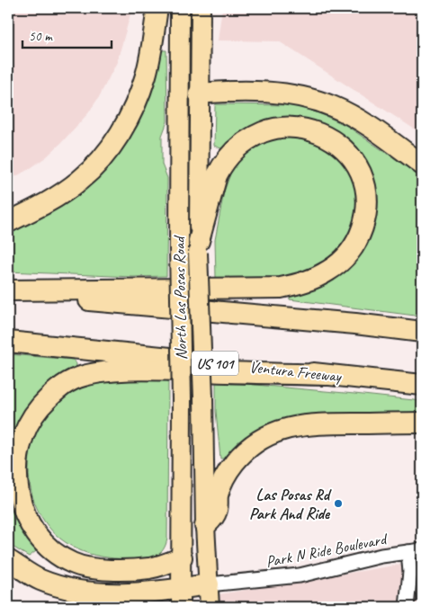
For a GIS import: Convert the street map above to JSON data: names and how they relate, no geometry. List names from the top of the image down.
{
  "streets": {
    "highway": ["US 101", "Ventura Freeway"],
    "main road": ["North Las Posas Road"],
    "street": ["Park N Ride Boulevard"]
  },
  "crossings": [
    ["North Las Posas Road", "Park N Ride Boulevard"]
  ],
  "places": ["Las Posas Rd Park And Ride"],
  "scale_bar": "50 m"
}
